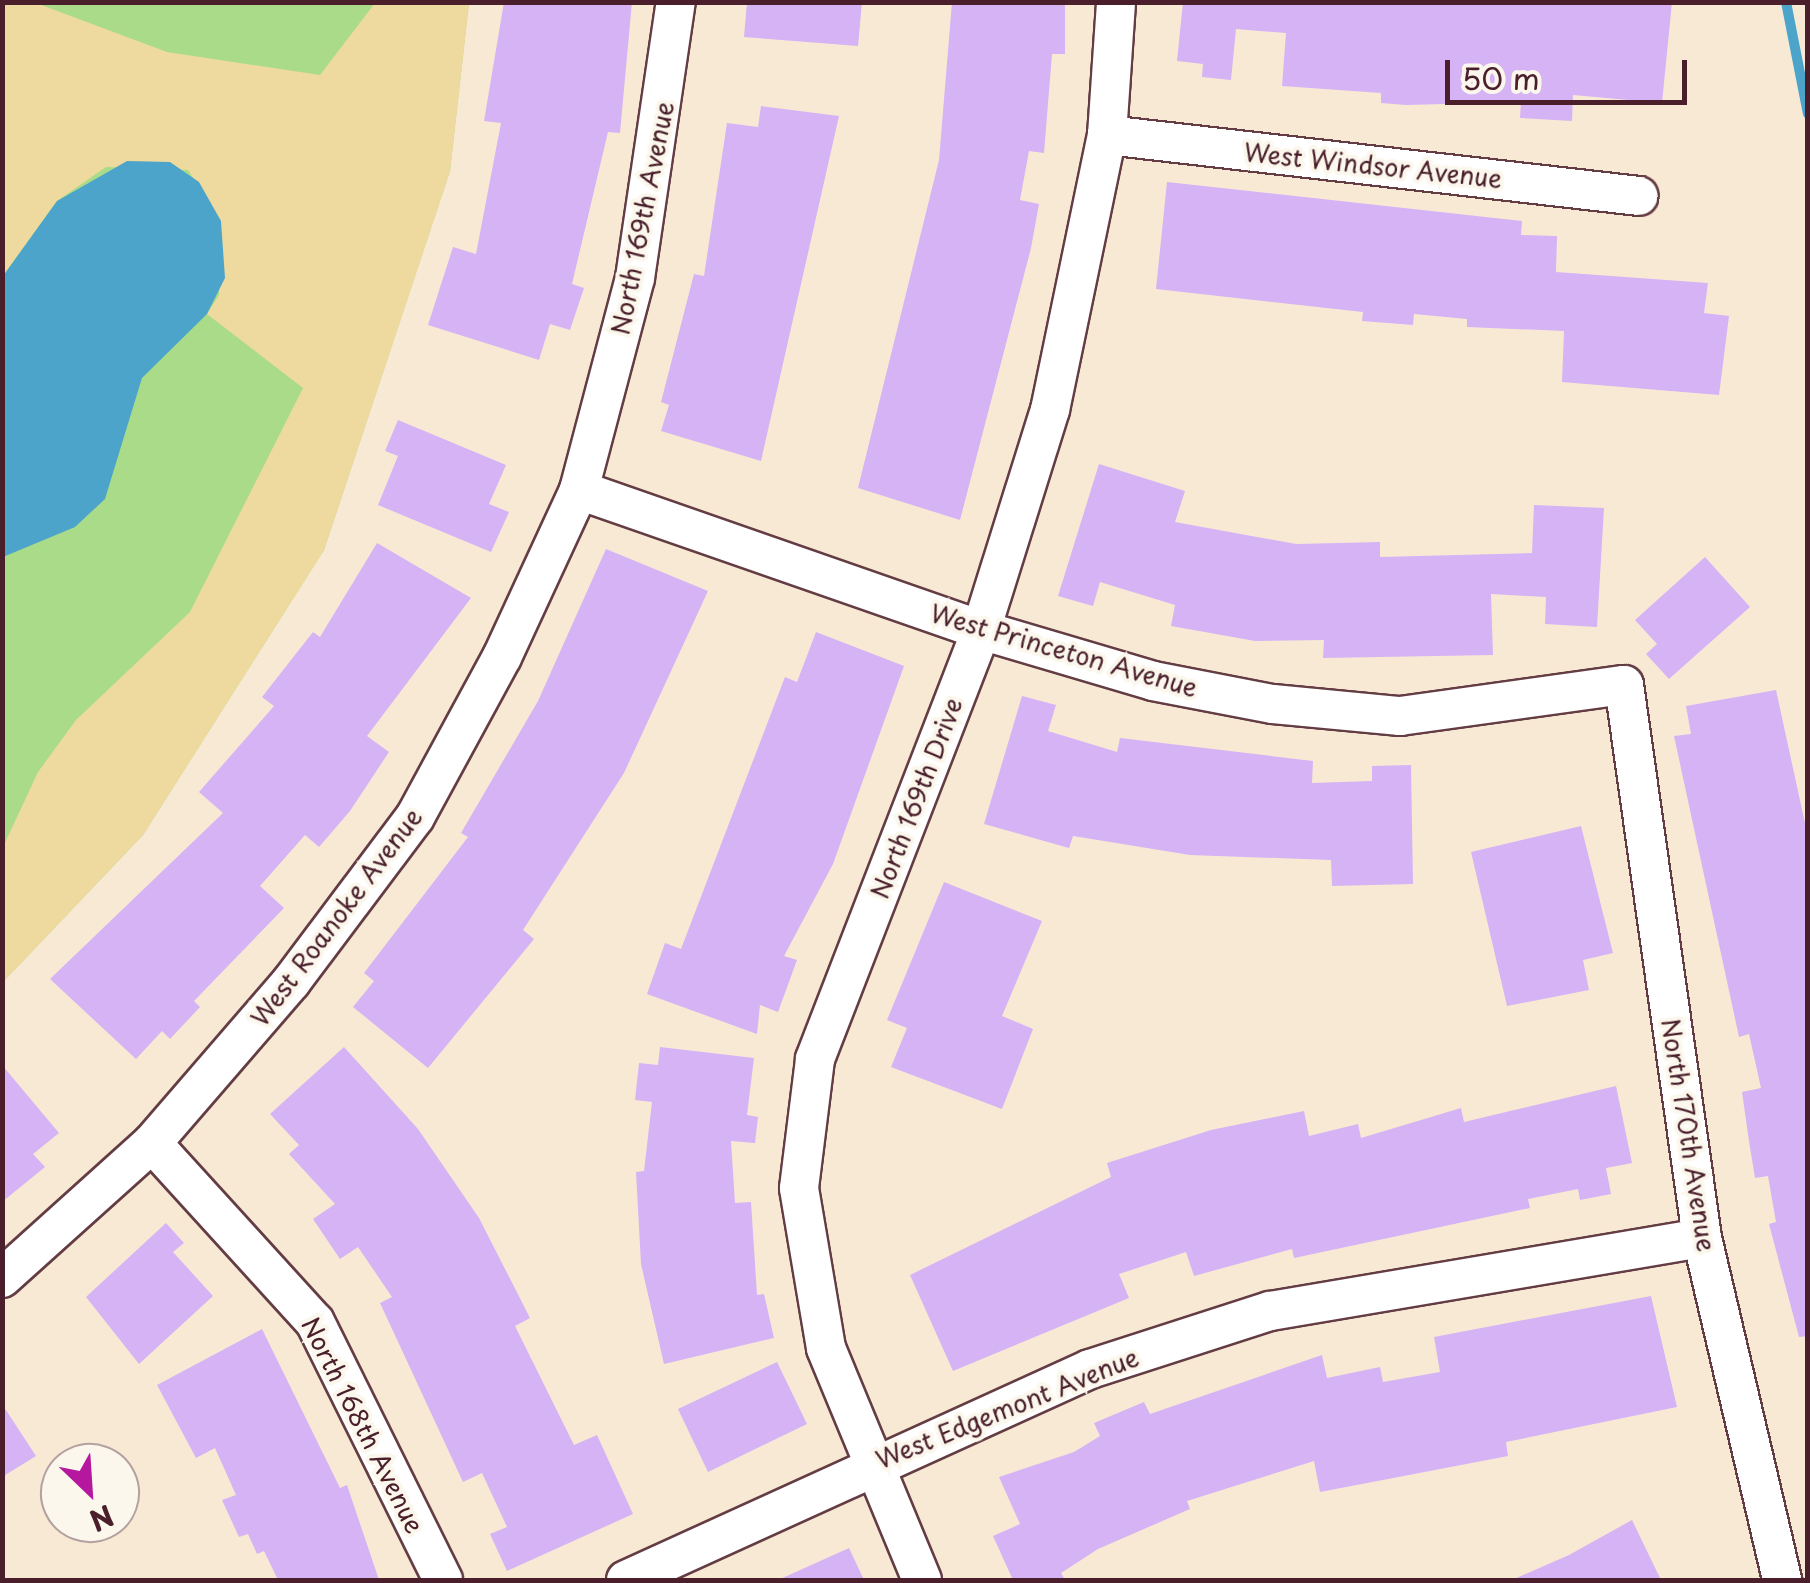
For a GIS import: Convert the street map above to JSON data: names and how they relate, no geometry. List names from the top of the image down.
{
  "streets": {
    "street": [
      "West Windsor Avenue",
      "North 169th Avenue",
      "West Princeton Avenue",
      "North 169th Drive",
      "West Roanoke Avenue",
      "North 170th Avenue",
      "West Edgemont Avenue",
      "North 168th Avenue"
    ]
  },
  "crossings": [
    ["West Windsor Avenue", "North 169th Drive"],
    ["North 169th Avenue", "West Princeton Avenue"],
    ["North 169th Avenue", "West Roanoke Avenue"],
    ["West Princeton Avenue", "North 169th Drive"],
    ["West Princeton Avenue", "West Roanoke Avenue"],
    ["West Princeton Avenue", "North 170th Avenue"],
    ["North 169th Drive", "West Edgemont Avenue"],
    ["West Roanoke Avenue", "North 168th Avenue"],
    ["North 170th Avenue", "West Edgemont Avenue"]
  ],
  "scale_bar": "50 m",
  "north": "bottom right"
}
